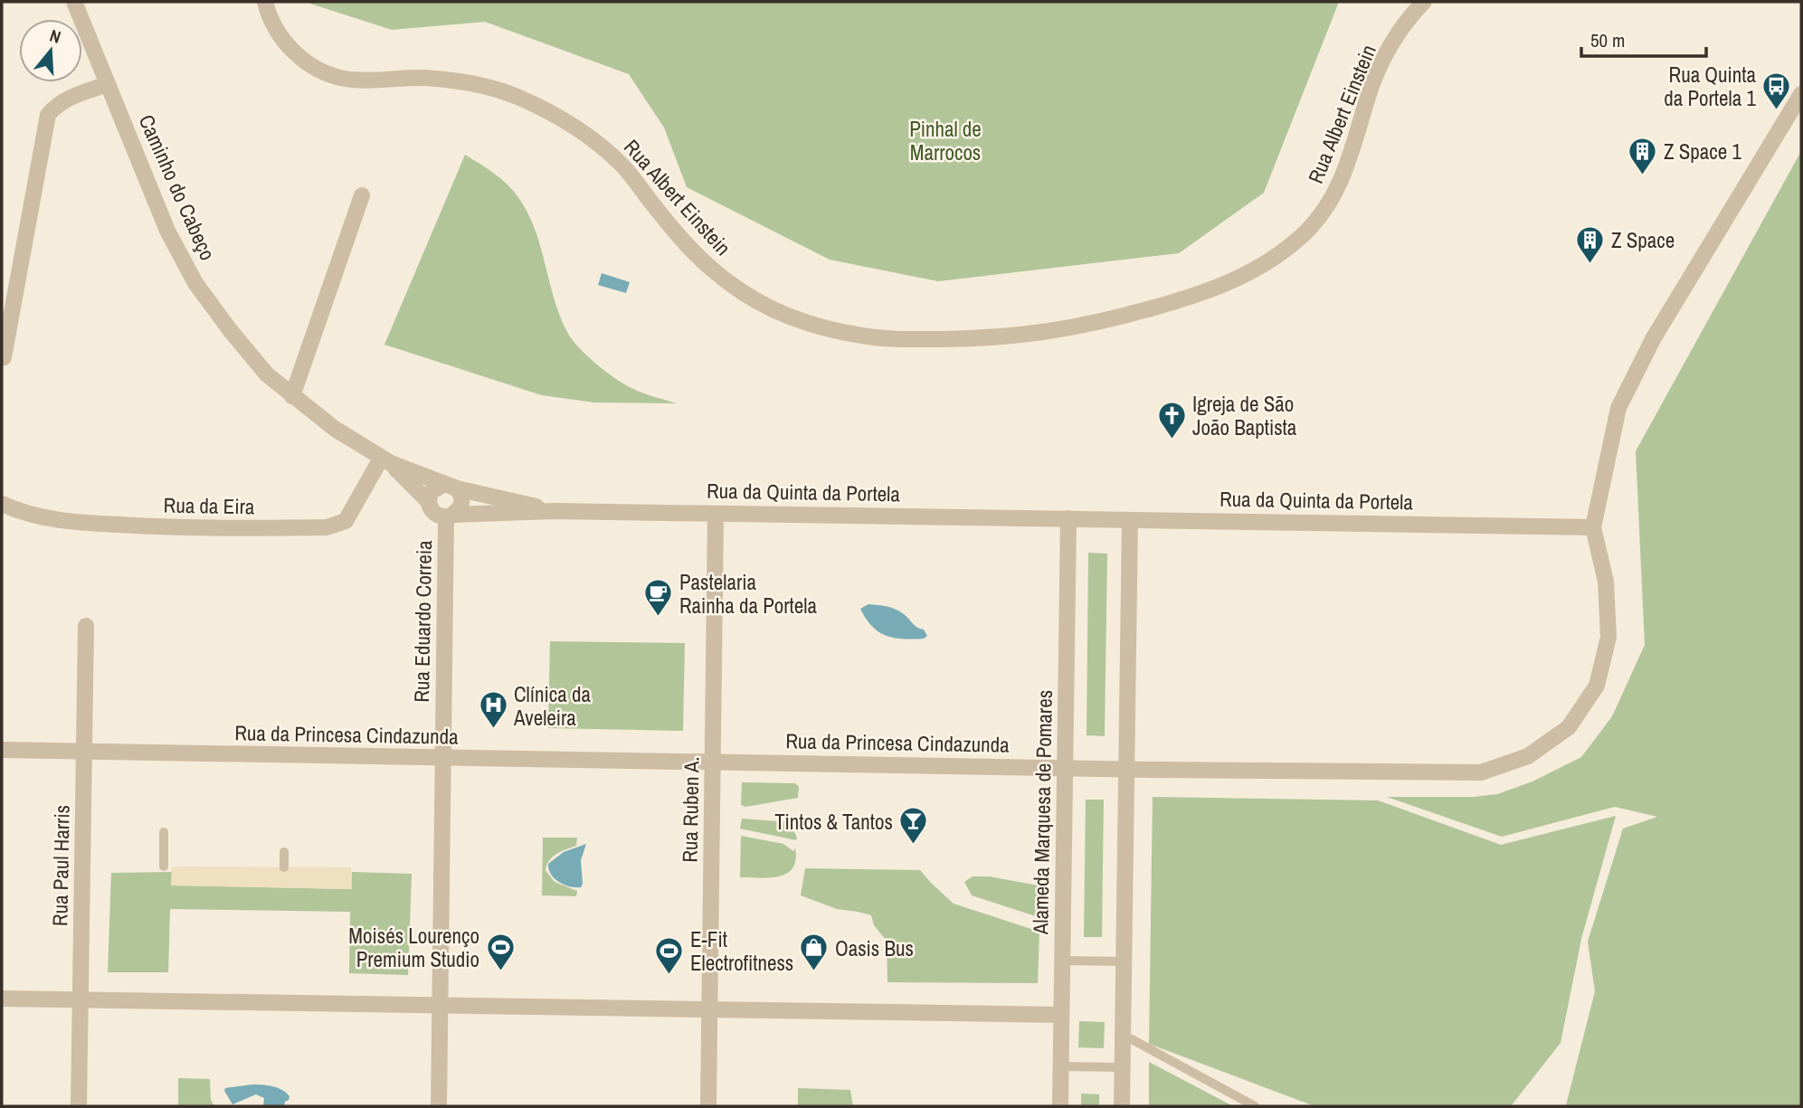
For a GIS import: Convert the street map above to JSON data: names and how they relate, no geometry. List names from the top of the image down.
{
  "streets": {
    "street": [
      "Rua Albert Einstein",
      "Caminho do Cabeço",
      "Rua da Quinta da Portela",
      "Rua da Eira",
      "Rua Eduardo Correia",
      "Rua da Princesa Cindazunda",
      "Rua Ruben A.",
      "Alameda Marquesa de Pomares",
      "Rua Paul Harris"
    ]
  },
  "crossings": [
    ["Caminho do Cabeço", "Rua da Quinta da Portela"],
    ["Caminho do Cabeço", "Rua da Eira"],
    ["Caminho do Cabeço", "Rua Eduardo Correia"],
    ["Rua da Quinta da Portela", "Rua Eduardo Correia"],
    ["Rua da Quinta da Portela", "Rua da Princesa Cindazunda"],
    ["Rua da Quinta da Portela", "Rua Ruben A."],
    ["Rua da Quinta da Portela", "Alameda Marquesa de Pomares"],
    ["Rua Eduardo Correia", "Rua da Princesa Cindazunda"],
    ["Rua da Princesa Cindazunda", "Rua Ruben A."],
    ["Rua da Princesa Cindazunda", "Alameda Marquesa de Pomares"],
    ["Rua da Princesa Cindazunda", "Rua Paul Harris"]
  ],
  "parks": ["Pinhal de Marrocos"],
  "places": {
    "bus stop": ["Rua Quinta da Portela 1"],
    "building": ["Z Space 1", "Z Space"],
    "church": ["Igreja de São João Baptista"],
    "cafe": ["Pastelaria Rainha da Portela"],
    "hospital": ["Clínica da Aveleira"],
    "bar": ["Tintos & Tantos"],
    "sports": ["Moisés Lourenço Premium Studio", "E-Fit Electrofitness"],
    "shop": ["Oasis Bus"]
  },
  "scale_bar": "50 m",
  "north": "top"
}
